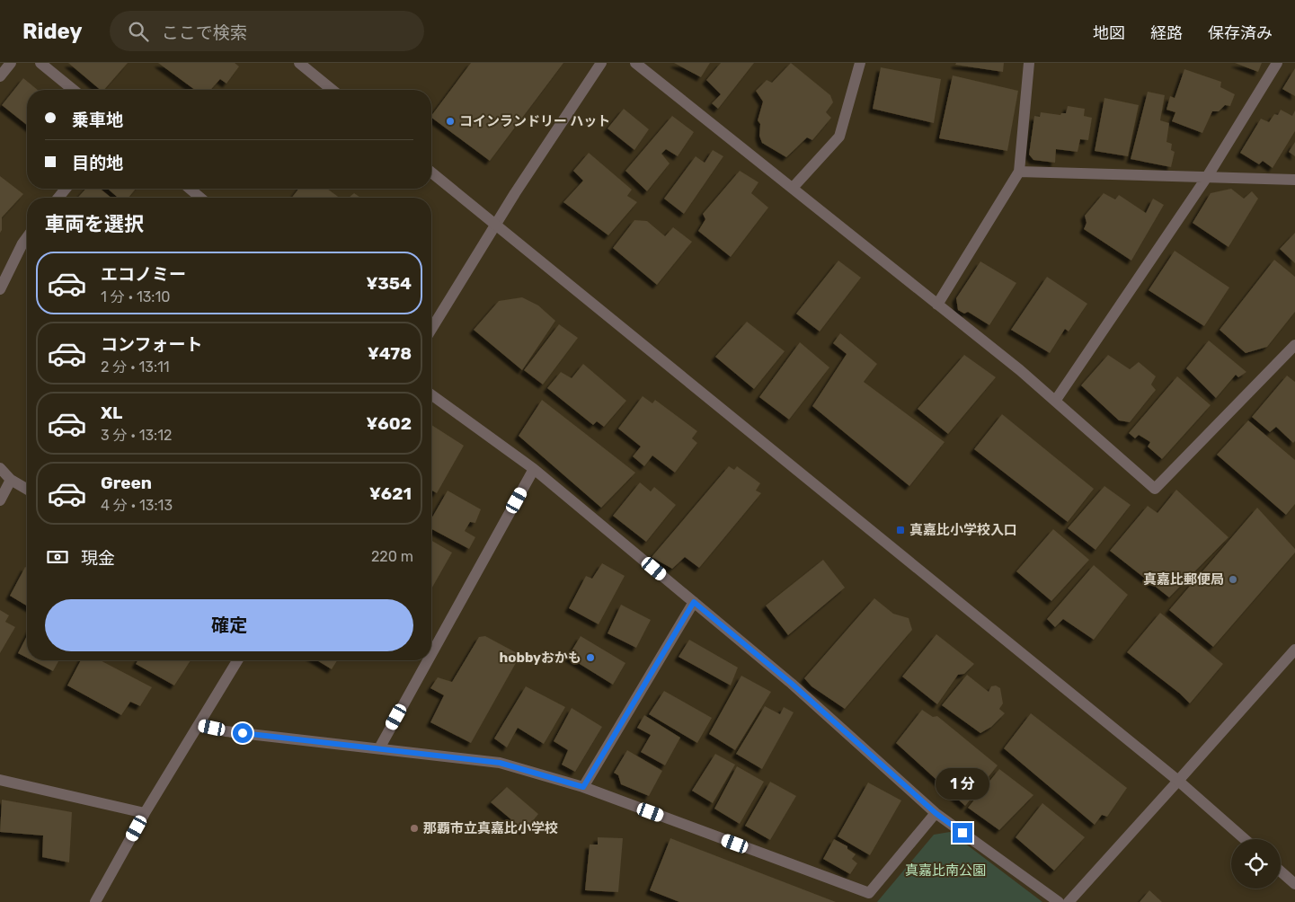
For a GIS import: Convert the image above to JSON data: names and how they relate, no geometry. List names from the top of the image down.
{
  "parks": ["真嘉比南公園"],
  "places": {
    "other": [
      "コインランドリー ハット",
      "真嘉比郵便局",
      "hobbyおかも",
      "那覇市立真嘉比小学校"
    ],
    "transit": ["真嘉比小学校入口"]
  },
  "page": {
    "header": "Ridey",
    "search": "ここで検索",
    "nav": ["地図", "経路", "保存済み"],
    "banner": ["乗車地", "目的地"],
    "heading": "車両を選択",
    "list": [
      {
        "name": "エコノミー",
        "note": "1 分 · 13:10",
        "value": "¥354"
      },
      {
        "name": "コンフォート",
        "note": "2 分 · 13:11",
        "value": "¥478"
      },
      {
        "name": "XL",
        "note": "3 分 · 13:12",
        "value": "¥602"
      },
      {
        "name": "Green",
        "note": "4 分 · 13:13",
        "value": "¥621"
      }
    ],
    "pay": ["現金", "220 m"],
    "buttons": "確定",
    "bubble": "1 分"
  }
}
